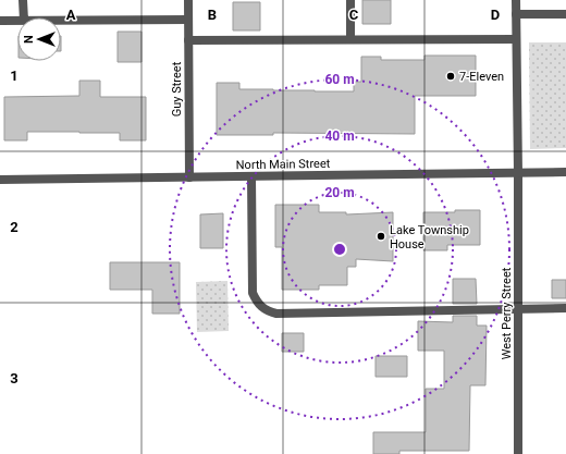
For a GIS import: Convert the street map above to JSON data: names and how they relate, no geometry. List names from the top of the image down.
{
  "streets": {
    "street": ["Guy Street", "North Main Street", "West Perry Street"]
  },
  "crossings": [
    ["Guy Street", "North Main Street"],
    ["North Main Street", "West Perry Street"]
  ],
  "places": ["7-Eleven", "Lake Township House"],
  "north": "left",
  "grid": {
    "columns": [
      "A",
      "B",
      "C",
      "D"
    ],
    "rows": ["1", "2", "3"]
  },
  "rings": ["60 m", "40 m", "20 m"]
}
